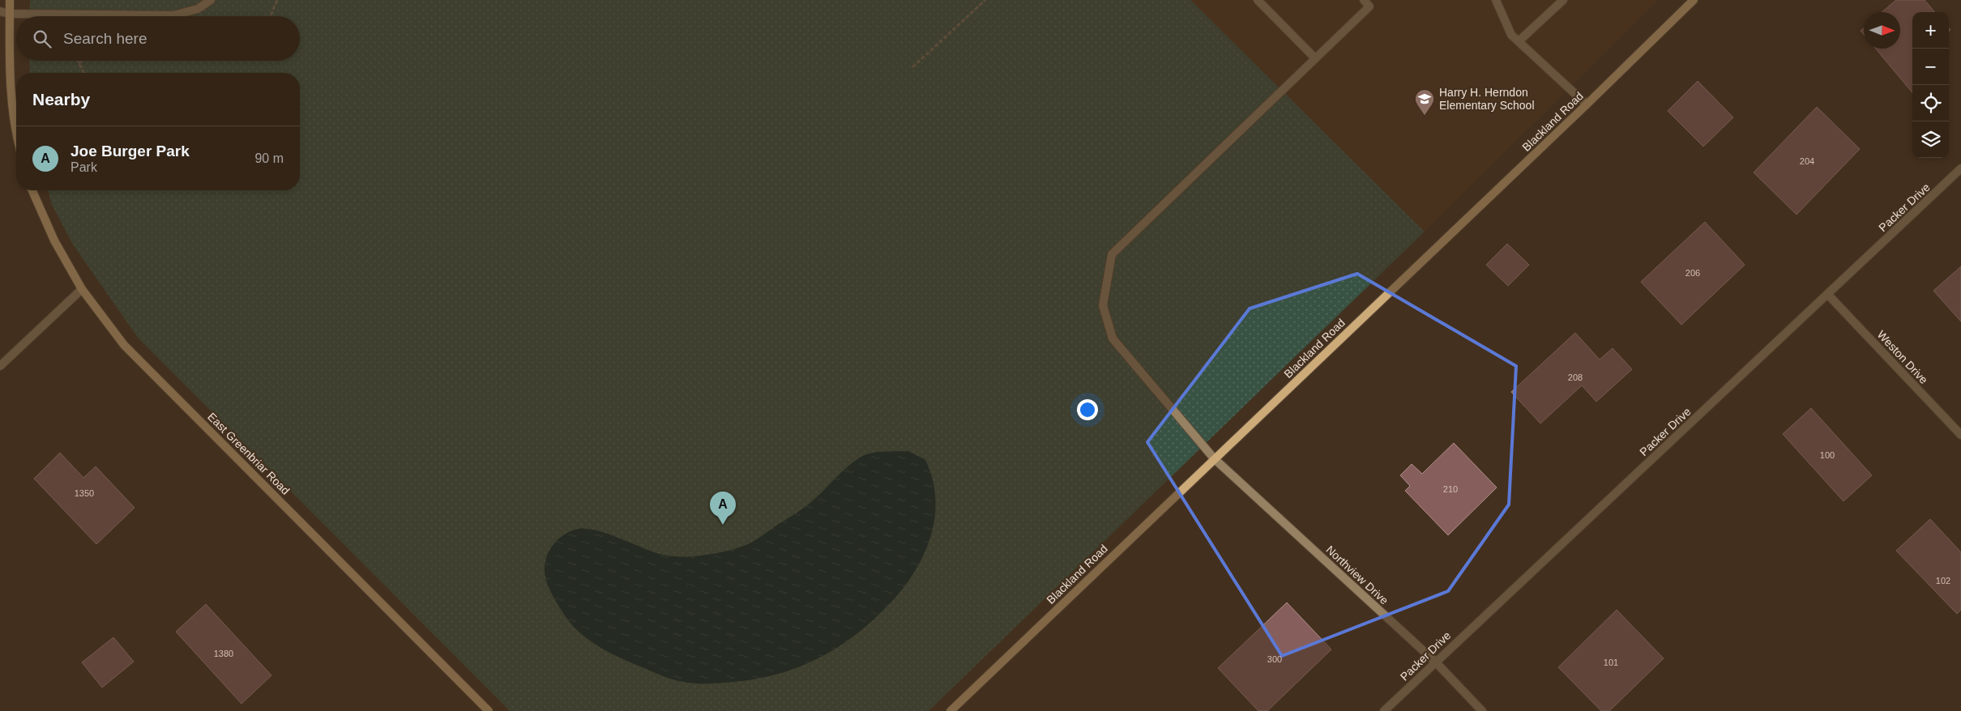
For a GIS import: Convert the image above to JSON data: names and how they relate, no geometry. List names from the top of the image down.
{
  "streets": {
    "street": [
      "Blackland Road",
      "Packer Drive",
      "Weston Drive",
      "East Greenbriar Road",
      "Northview Drive"
    ]
  },
  "crossings": [
    ["Blackland Road", "Northview Drive"],
    ["Packer Drive", "Weston Drive"],
    ["Packer Drive", "Northview Drive"]
  ],
  "places": {
    "school or university": ["Harry H. Herndon Elementary School"]
  },
  "house_numbers": [
    "204",
    "206",
    "208",
    "100",
    "210",
    "1350",
    "102",
    "1380",
    "300",
    "101"
  ],
  "north": "right",
  "page": {
    "map_buttons": ["+", "−"],
    "search": "Search here",
    "heading": "Nearby",
    "list": [
      {
        "mark": "A",
        "name": "Joe Burger Park",
        "note": "Park",
        "value": "90 m"
      }
    ],
    "pins": "A"
  }
}
